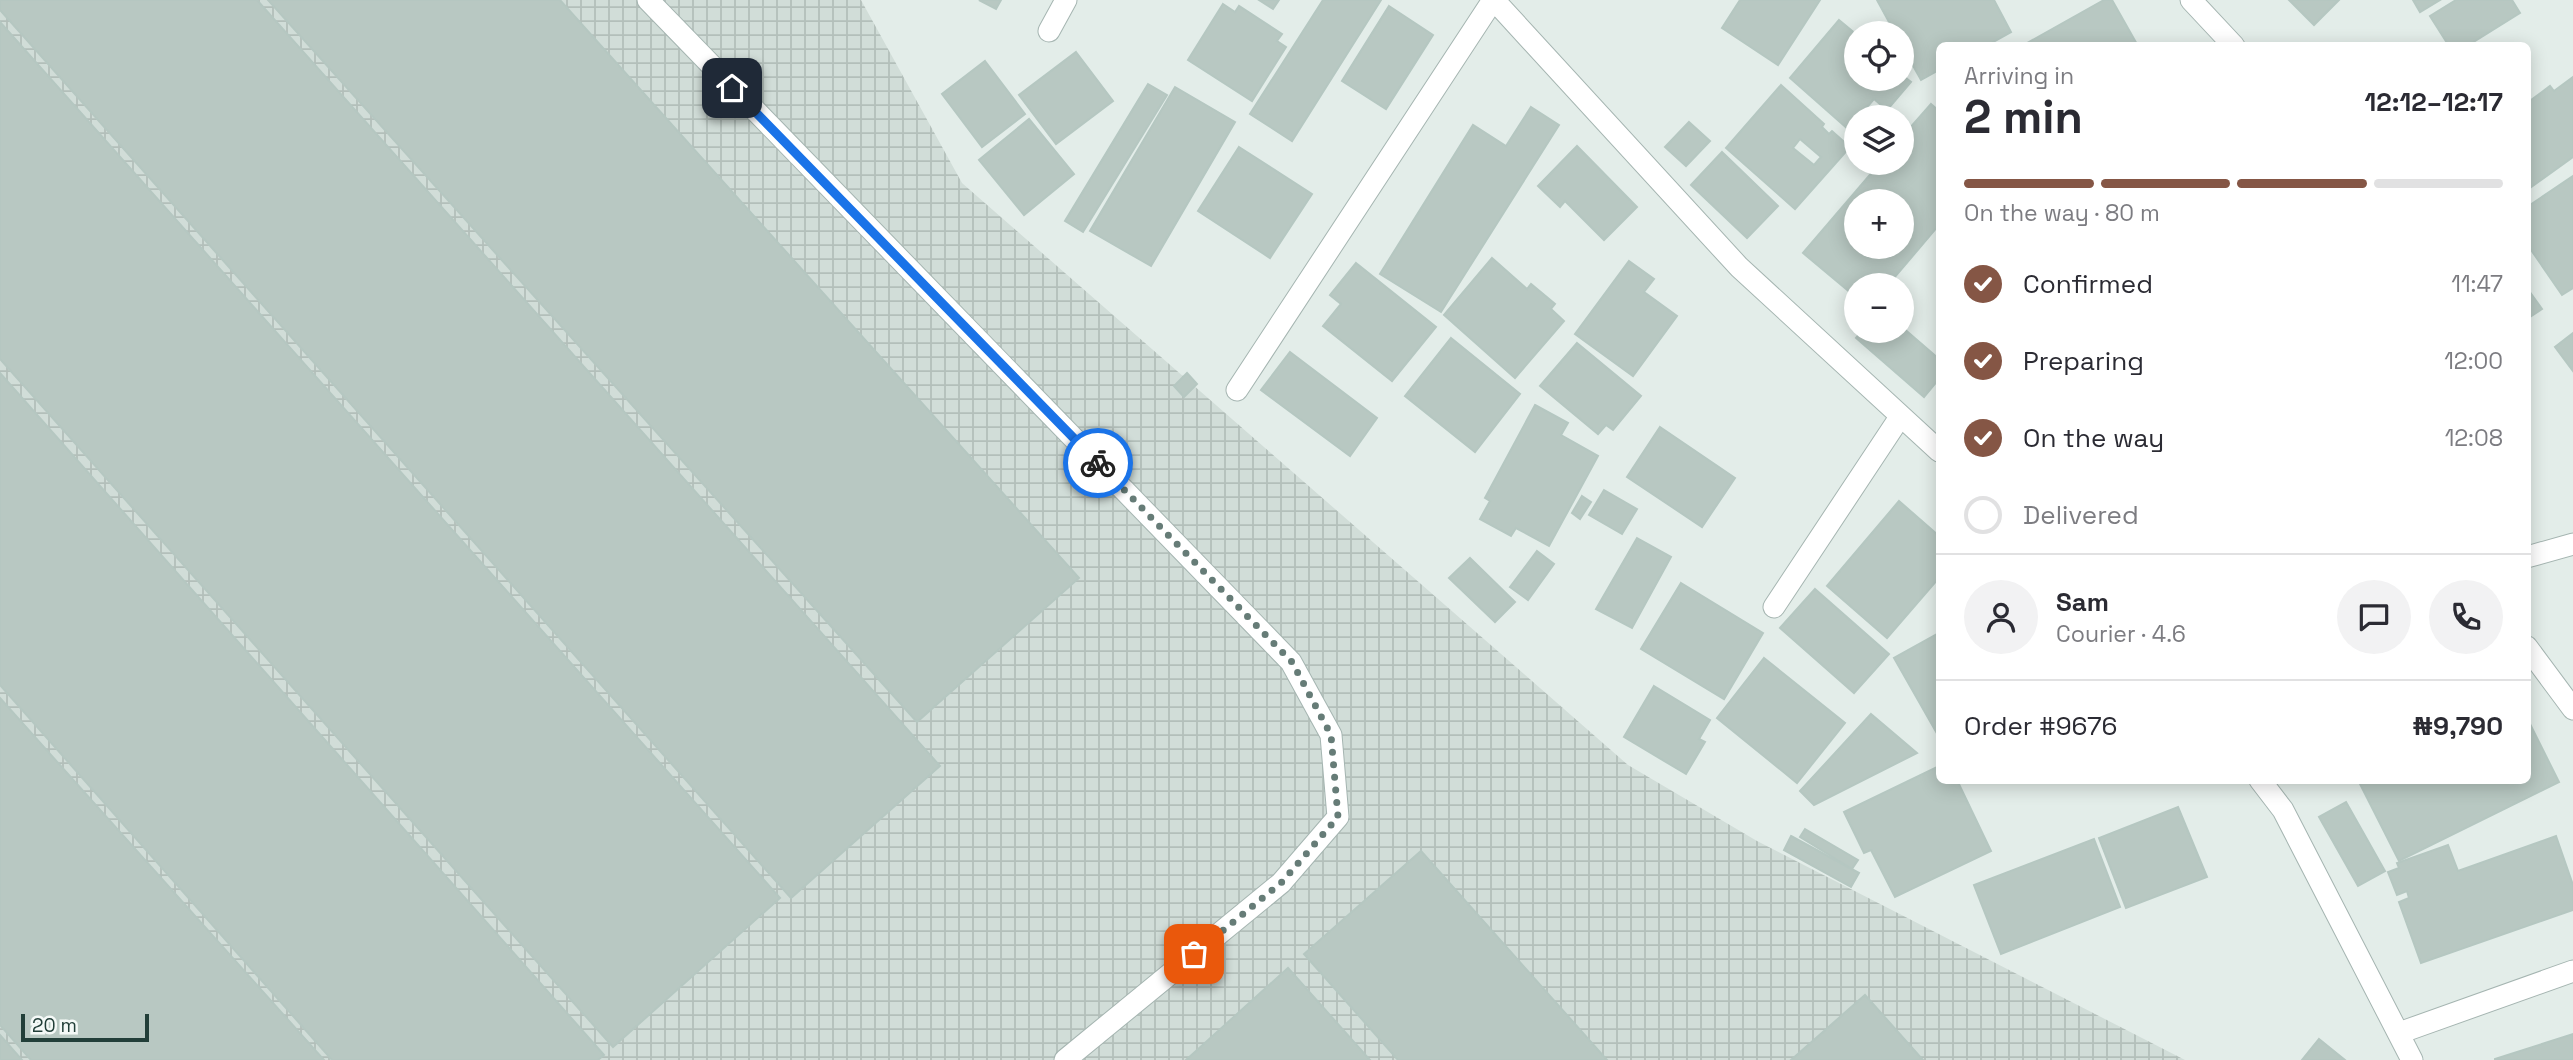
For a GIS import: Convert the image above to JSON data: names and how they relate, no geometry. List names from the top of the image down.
{
  "scale_bar": "20 m",
  "page": {
    "map_buttons": ["+", "−"],
    "heading": ["2 min", "Arriving in", "12:12–12:17"],
    "panel": [
      "Sam",
      "Courier · 4.6",
      "Order #9676",
      "₦9,790"
    ],
    "bar": "On the way · 80 m",
    "list": [
      ["Confirmed", "11:47"],
      ["Preparing", "12:00"],
      ["On the way", "12:08"],
      "Delivered"
    ],
    "scale": "20 m"
  }
}
